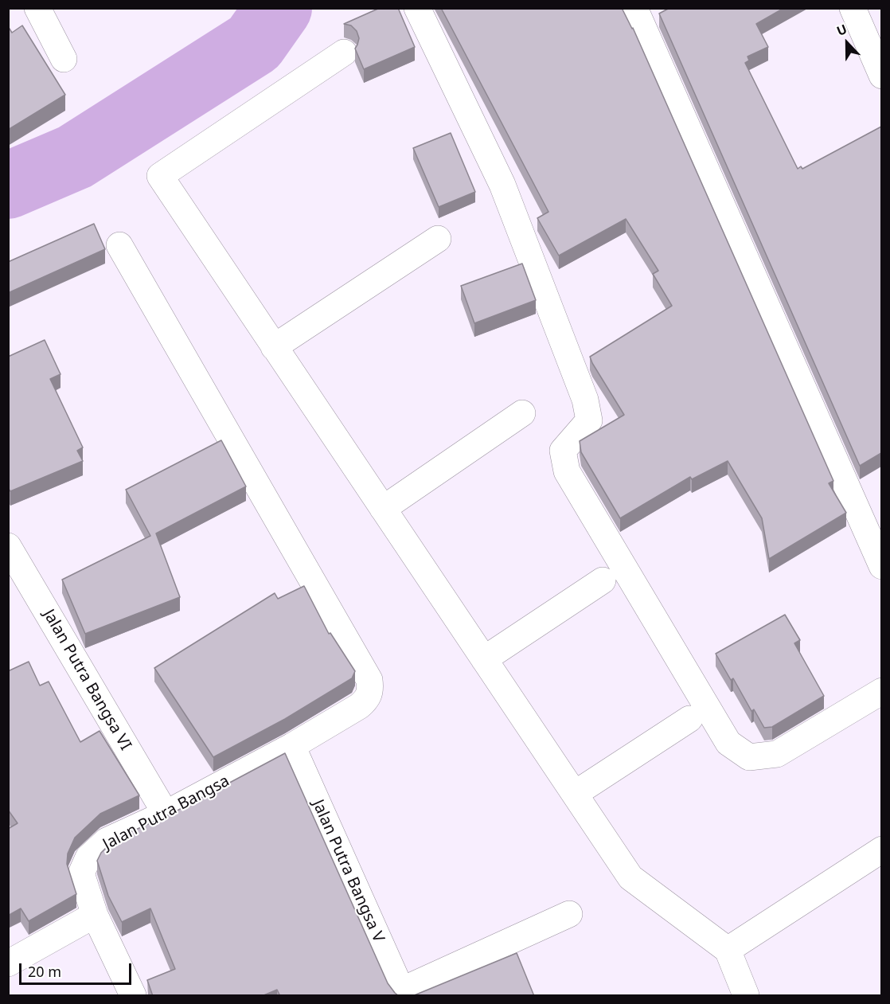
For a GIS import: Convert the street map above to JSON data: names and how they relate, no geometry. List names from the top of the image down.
{
  "streets": {
    "street": ["Jalan Putra Bangsa VI", "Jalan Putra Bangsa", "Jalan Putra Bangsa V"]
  },
  "crossings": [
    ["Jalan Putra Bangsa VI", "Jalan Putra Bangsa"],
    ["Jalan Putra Bangsa", "Jalan Putra Bangsa V"]
  ],
  "scale_bar": "20 m",
  "north": "top"
}
